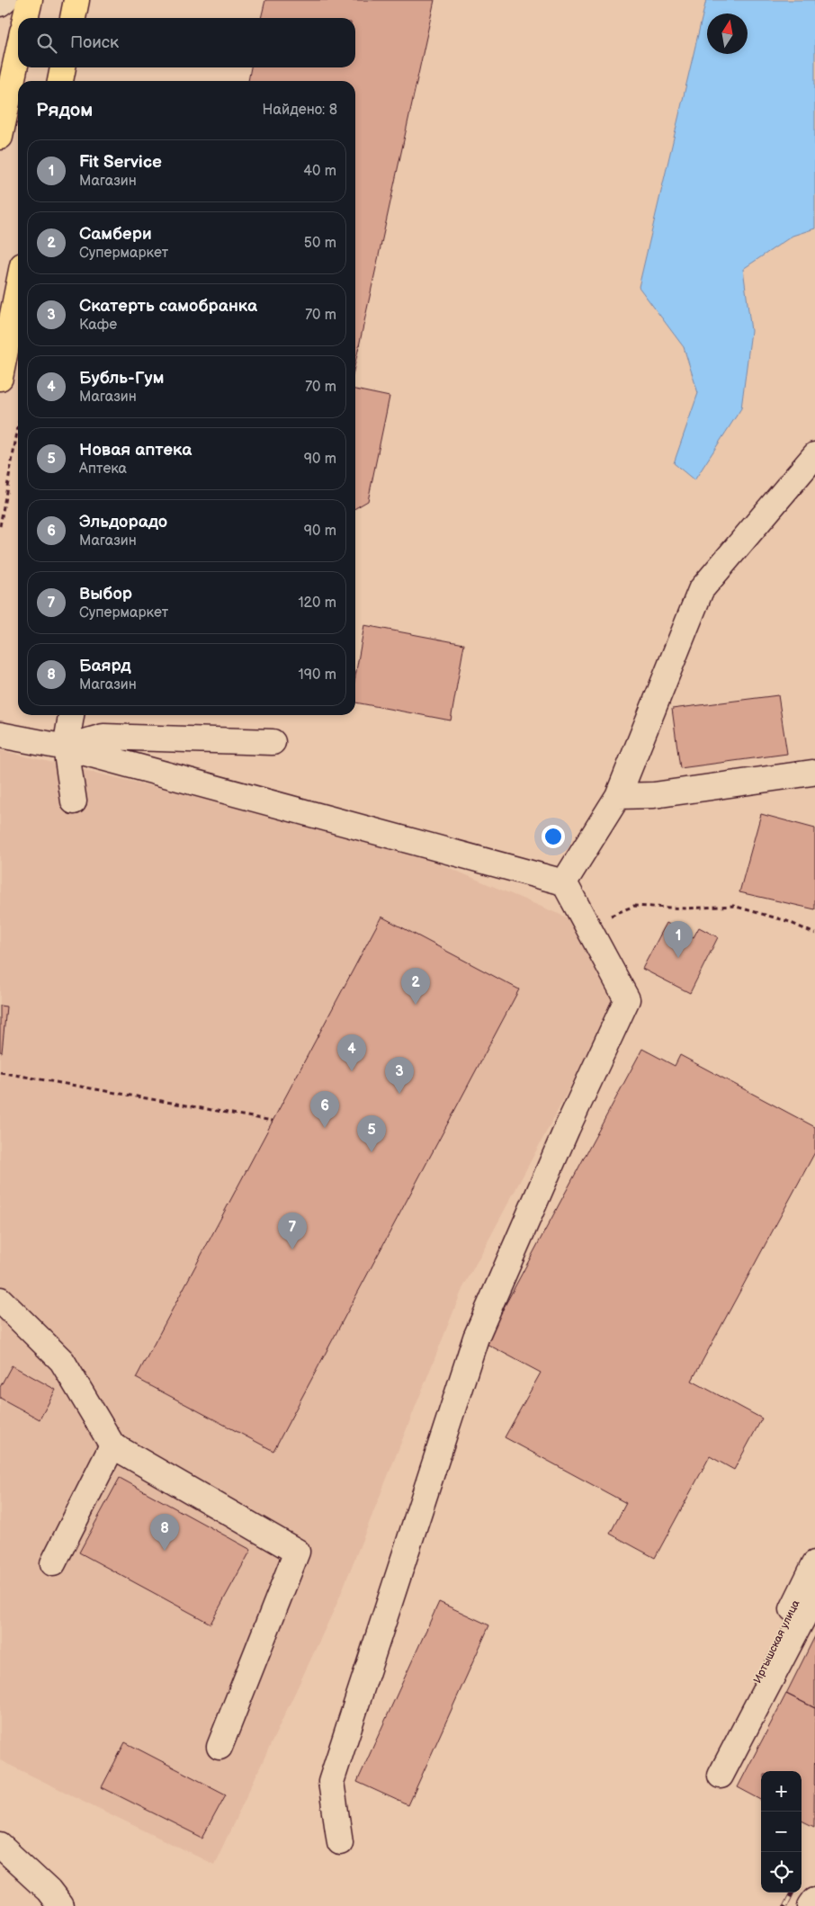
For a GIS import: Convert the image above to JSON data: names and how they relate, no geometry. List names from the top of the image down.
{
  "streets": {
    "street": ["Иртышская улица"]
  },
  "north": "top",
  "page": {
    "search": "Поиск",
    "heading": ["Рядом", "Найдено: 8"],
    "list": [
      {
        "mark": "1",
        "name": "Fit Service",
        "note": "Магазин",
        "value": "40 m"
      },
      {
        "mark": "2",
        "name": "Самбери",
        "note": "Супермаркет",
        "value": "50 m"
      },
      {
        "mark": "3",
        "name": "Скатерть самобранка",
        "note": "Кафе",
        "value": "70 m"
      },
      {
        "mark": "4",
        "name": "Бубль-Гум",
        "note": "Магазин",
        "value": "70 m"
      },
      {
        "mark": "5",
        "name": "Новая аптека",
        "note": "Аптека",
        "value": "90 m"
      },
      {
        "mark": "6",
        "name": "Эльдорадо",
        "note": "Магазин",
        "value": "90 m"
      },
      {
        "mark": "7",
        "name": "Выбор",
        "note": "Супермаркет",
        "value": "120 m"
      },
      {
        "mark": "8",
        "name": "Баярд",
        "note": "Магазин",
        "value": "190 m"
      }
    ],
    "pins": [
      "1",
      "2",
      "4",
      "3",
      "6",
      "5",
      "7",
      "8"
    ],
    "map_buttons": ["+", "−"]
  }
}
